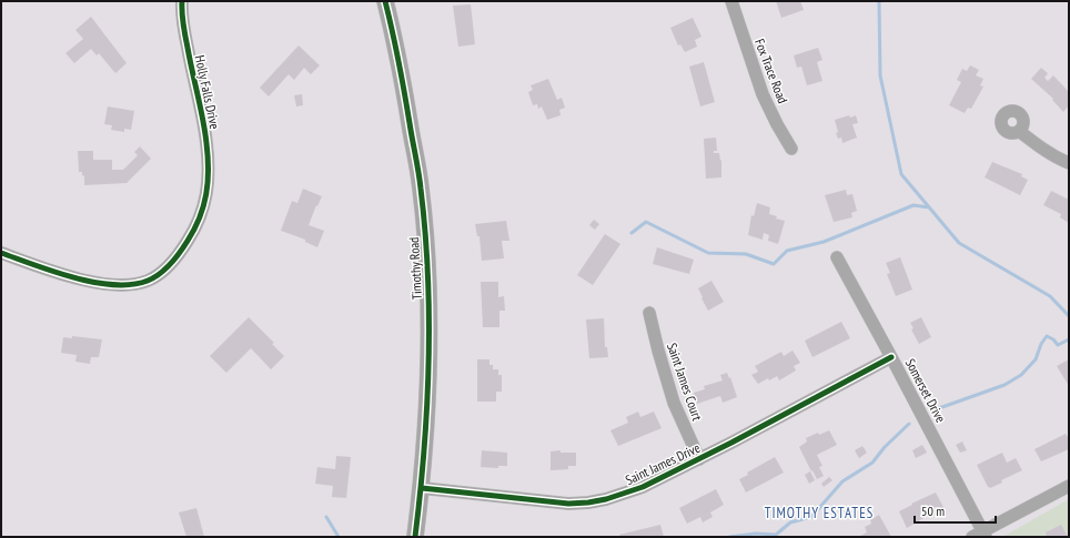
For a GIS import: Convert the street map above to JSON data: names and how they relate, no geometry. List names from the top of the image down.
{
  "streets": {
    "main road": ["Timothy Road"],
    "street": [
      "Fox Trace Road",
      "Holly Falls Drive",
      "Saint James Court",
      "Somerset Drive",
      "Saint James Drive"
    ]
  },
  "crossings": [
    ["Timothy Road", "Saint James Drive"],
    ["Saint James Court", "Saint James Drive"],
    ["Somerset Drive", "Saint James Drive"]
  ],
  "districts": ["TIMOTHY ESTATES"],
  "scale_bar": "50 m"
}
